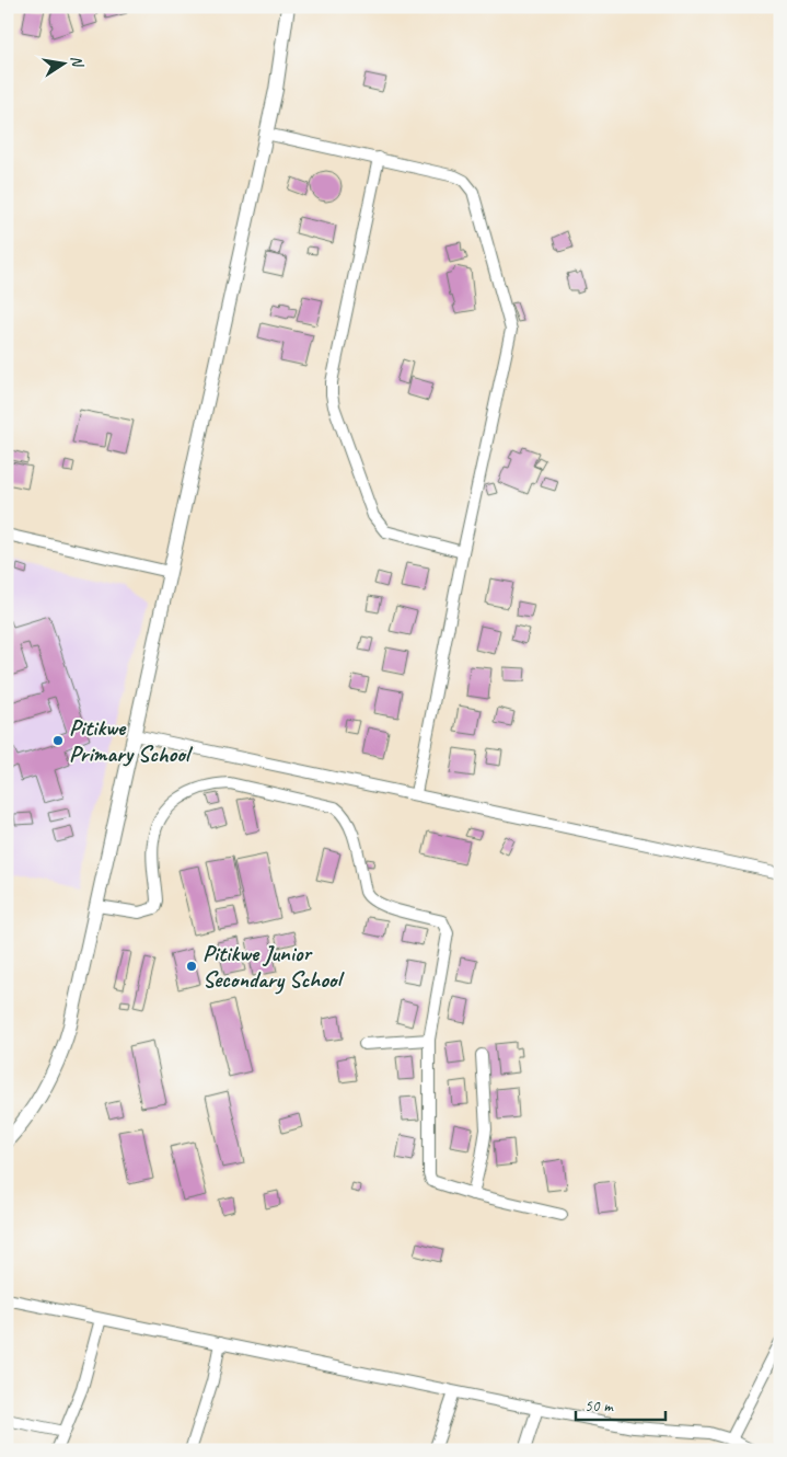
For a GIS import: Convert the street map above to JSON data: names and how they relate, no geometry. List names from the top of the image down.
{
  "places": ["Pitikwe Primary School", "Pitikwe Junior Secondary School"],
  "scale_bar": "50 m",
  "north": "right"
}
